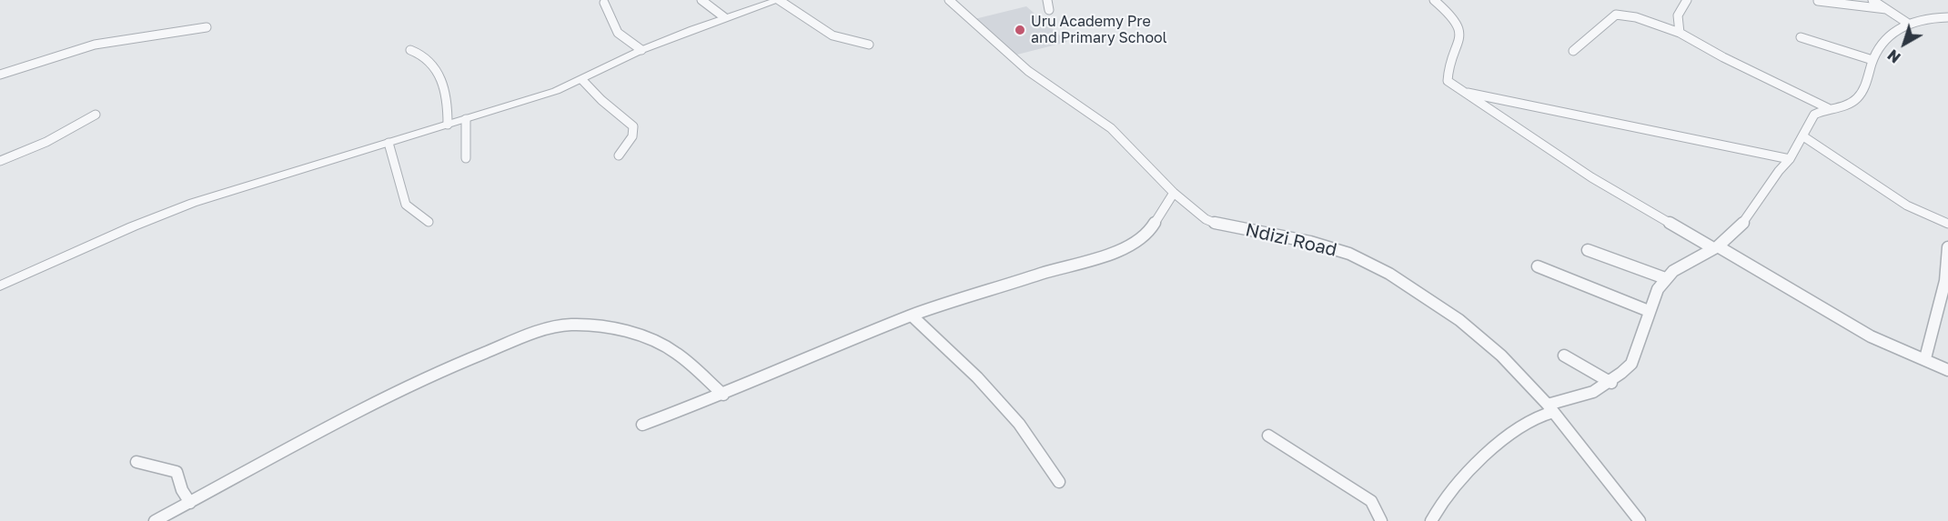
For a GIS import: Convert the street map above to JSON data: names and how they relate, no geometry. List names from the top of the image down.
{
  "streets": {
    "street": ["Ndizi Road"]
  },
  "places": ["Uru Academy Pre and Primary School"],
  "north": "bottom left"
}
